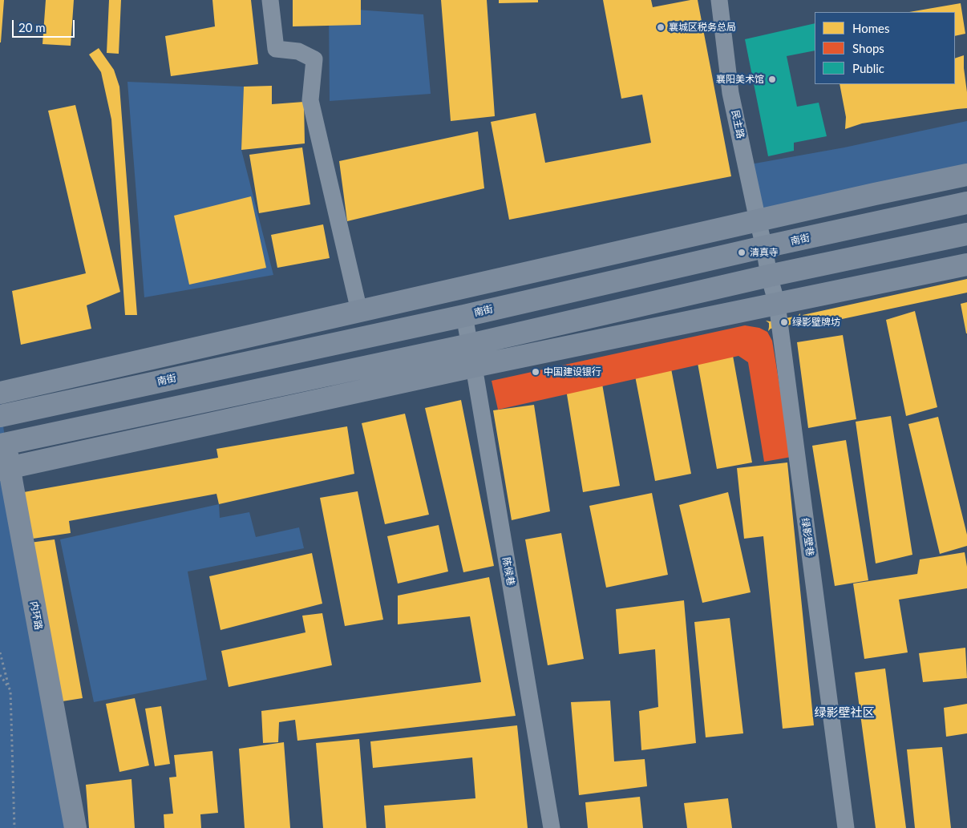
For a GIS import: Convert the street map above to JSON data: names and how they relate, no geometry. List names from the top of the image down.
{
  "streets": {
    "street": [
      "民主路",
      "南街",
      "绿影壁巷",
      "陈候巷",
      "内环路"
    ]
  },
  "crossings": [
    ["民主路", "南街"],
    ["民主路", "绿影壁巷"],
    ["南街", "绿影壁巷"],
    ["南街", "陈候巷"],
    ["南街", "内环路"]
  ],
  "districts": ["绿影壁社区"],
  "places": [
    "襄城区税务总局",
    "襄阳美术馆",
    "清真寺",
    "绿影壁牌坊",
    "中国建设银行"
  ],
  "legend": ["Homes", "Shops", "Public"],
  "scale_bar": "20 m"
}
